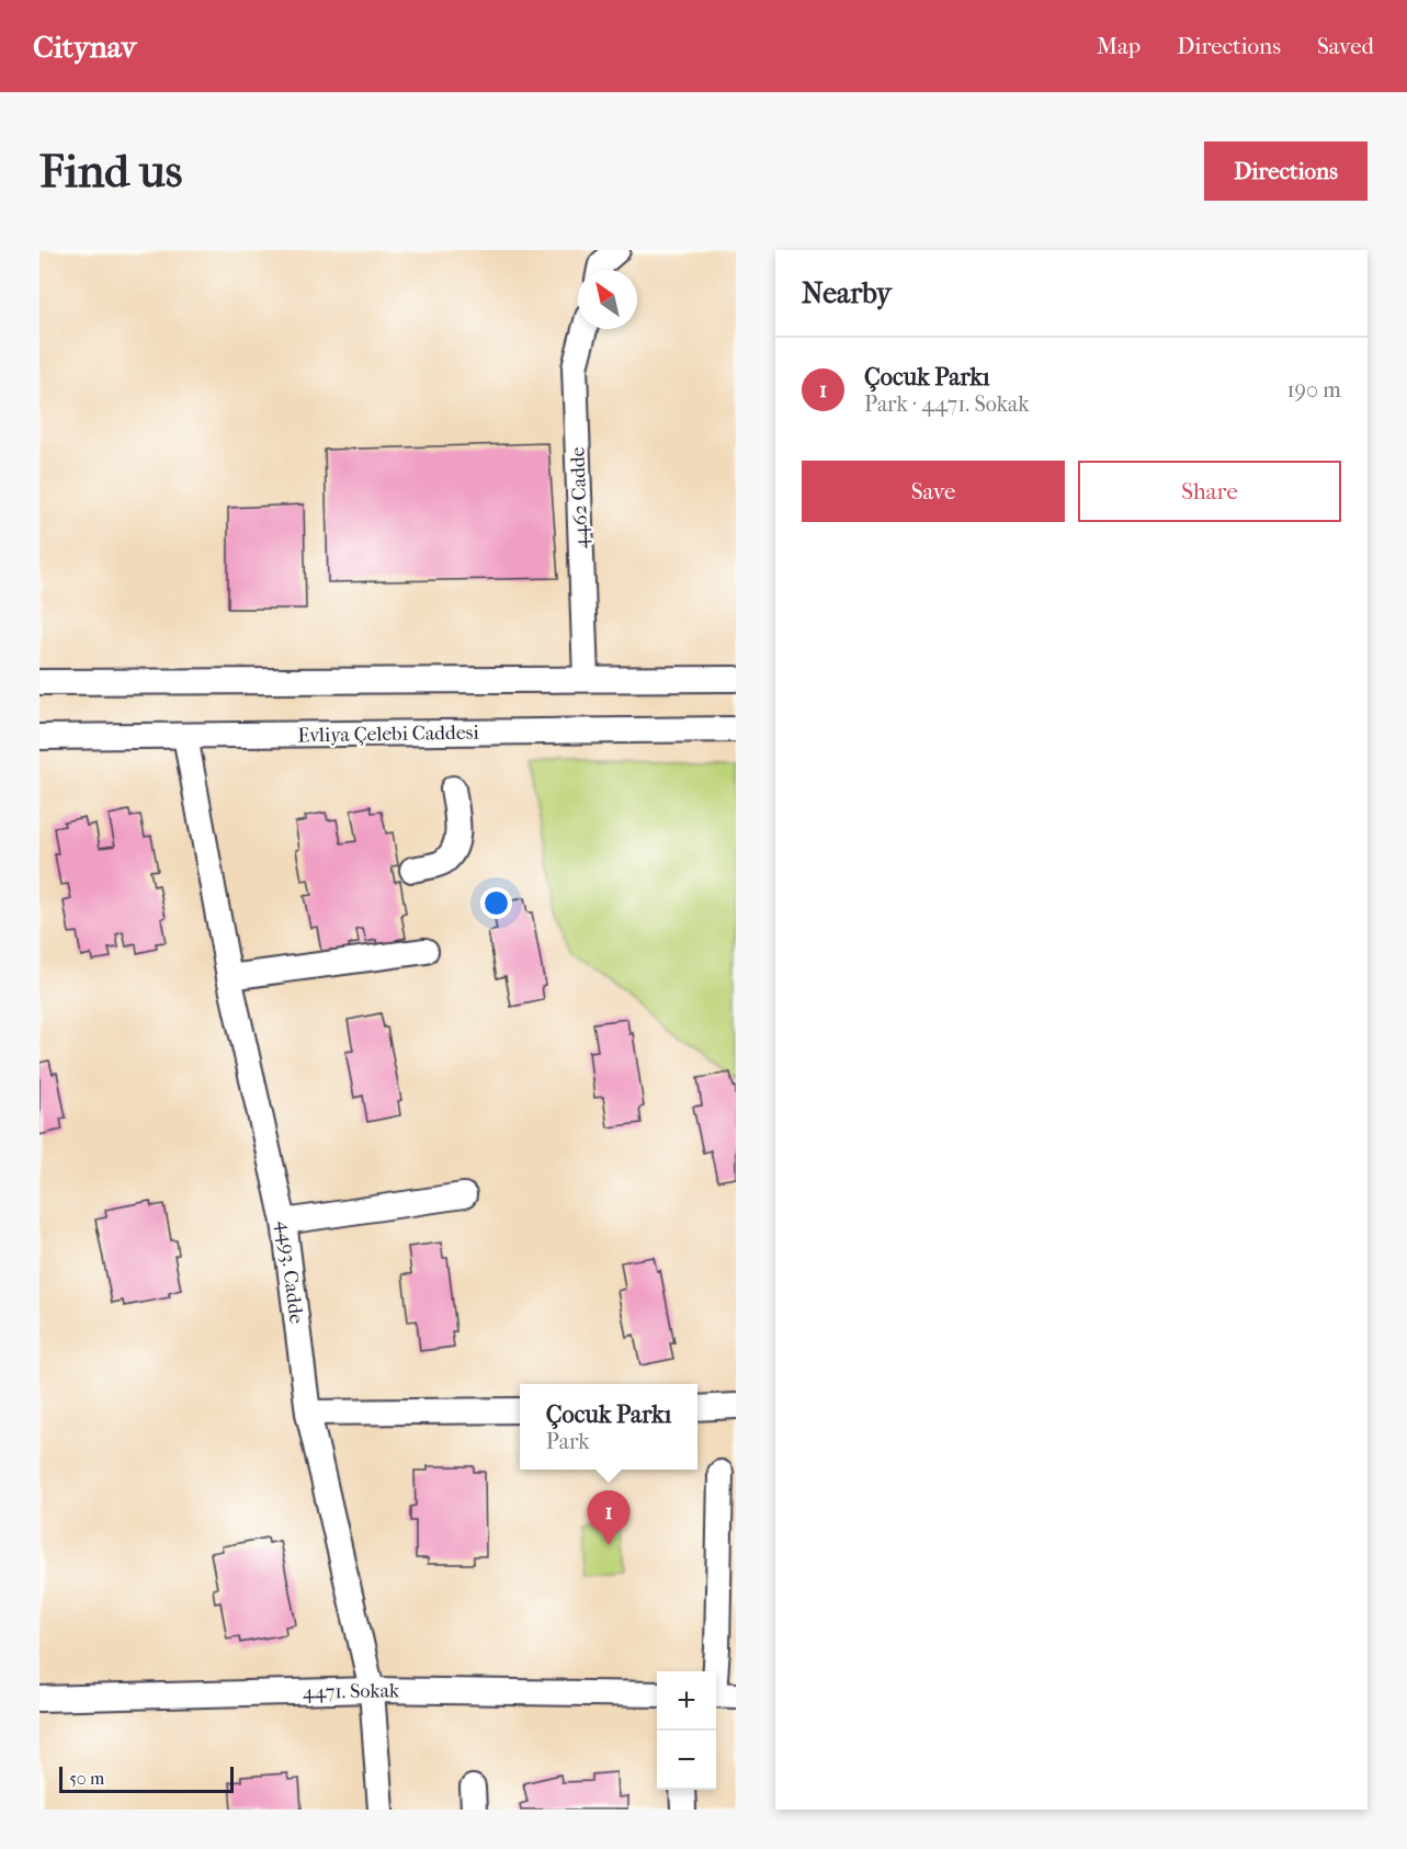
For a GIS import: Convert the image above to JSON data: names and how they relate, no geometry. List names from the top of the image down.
{
  "streets": {
    "street": [
      "4462 Cadde",
      "Evliya Çelebi Caddesi",
      "4493. Cadde",
      "4471. Sokak"
    ]
  },
  "crossings": [
    ["Evliya Çelebi Caddesi", "4493. Cadde"],
    ["4493. Cadde", "4471. Sokak"]
  ],
  "scale_bar": "50 m",
  "north": "top left",
  "page": {
    "header": "Citynav",
    "nav": ["Map", "Directions", "Saved"],
    "buttons": [
      "Directions",
      ["Save", "Share"]
    ],
    "title": "Find us",
    "heading": "Nearby",
    "list": [
      {
        "mark": "1",
        "name": "Çocuk Parkı",
        "note": "Park · 4471. Sokak",
        "value": "190 m"
      }
    ],
    "popup": ["Çocuk Parkı", "Park"],
    "pins": "1",
    "map_buttons": ["+", "−"],
    "scale": "50 m"
  }
}
